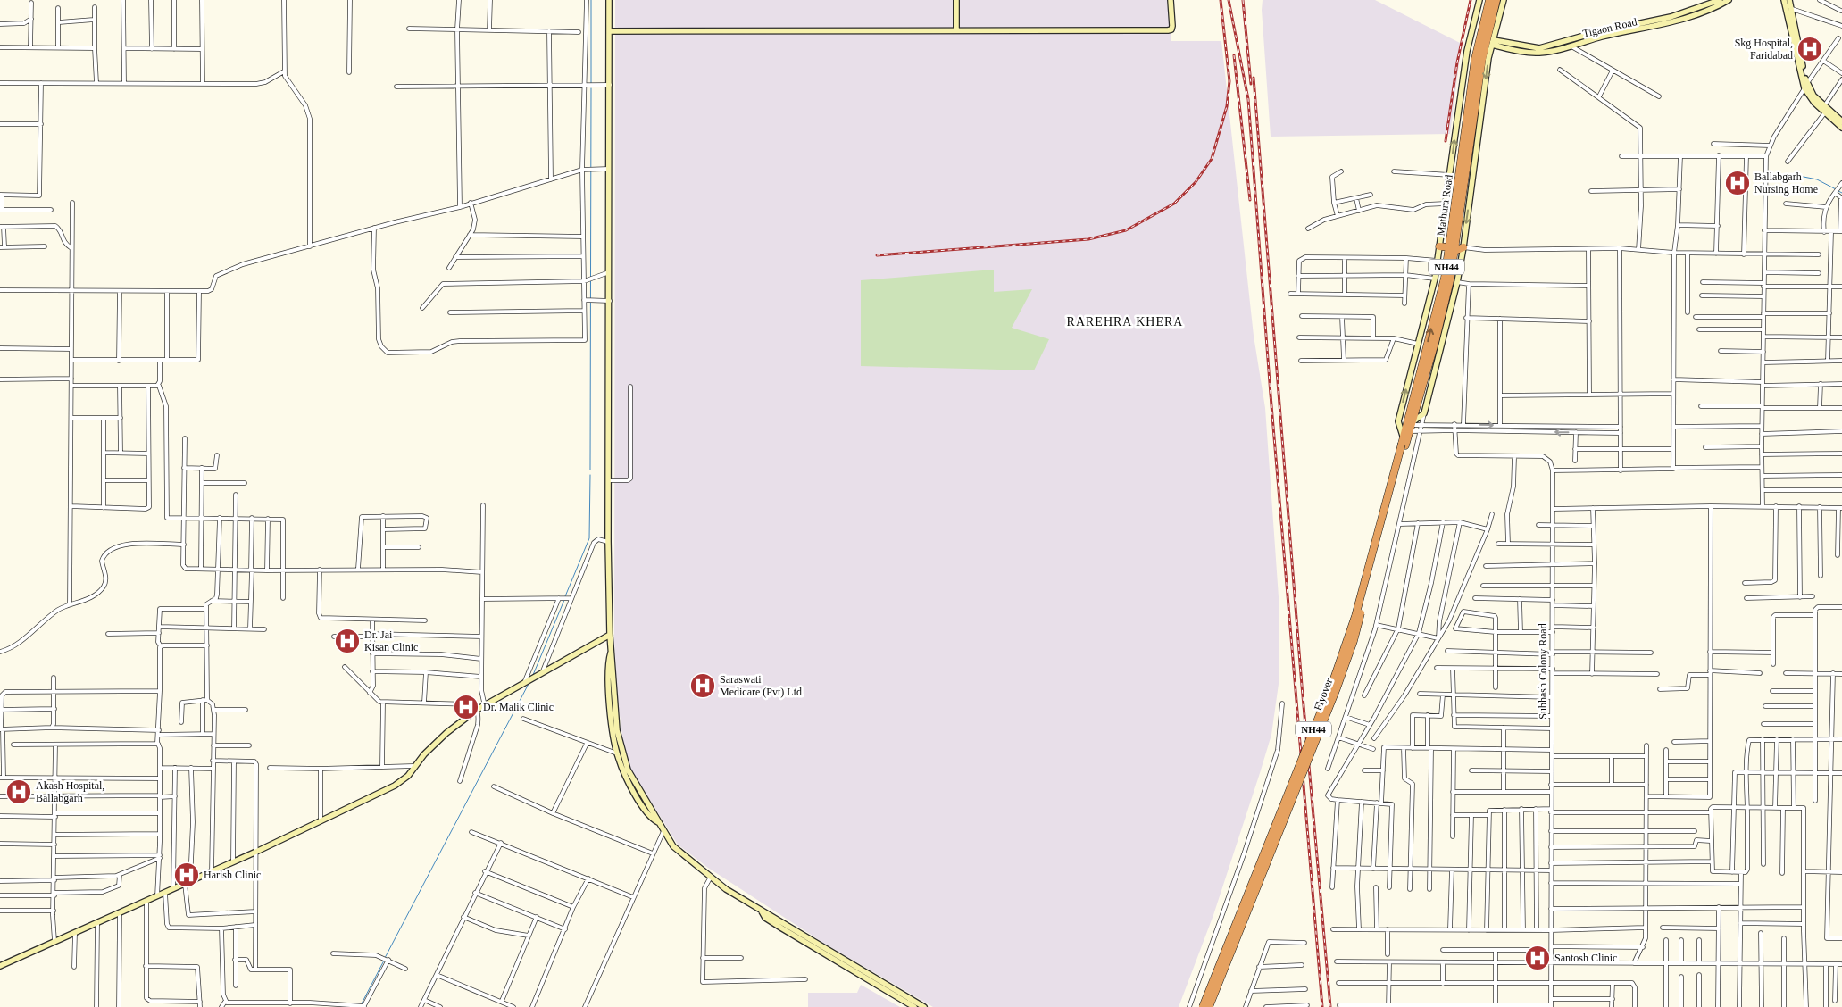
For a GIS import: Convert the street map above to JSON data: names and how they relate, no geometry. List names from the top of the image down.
{
  "streets": {
    "highway": ["Mathura Road", "NH44", "Flyover"],
    "street": ["Tigaon Road", "Subhash Colony Road"]
  },
  "crossings": [
    ["Mathura Road", "Flyover"]
  ],
  "districts": ["RAREHRA KHERA"],
  "places": {
    "hospital": [
      "Skg Hospital, Faridabad",
      "Ballabgarh Nursing Home",
      "Dr. Jai Kisan Clinic",
      "Saraswati Medicare (Pvt) Ltd",
      "Dr. Malik Clinic",
      "Akash Hospital, Ballabgarh",
      "Harish Clinic",
      "Santosh Clinic"
    ]
  }
}
